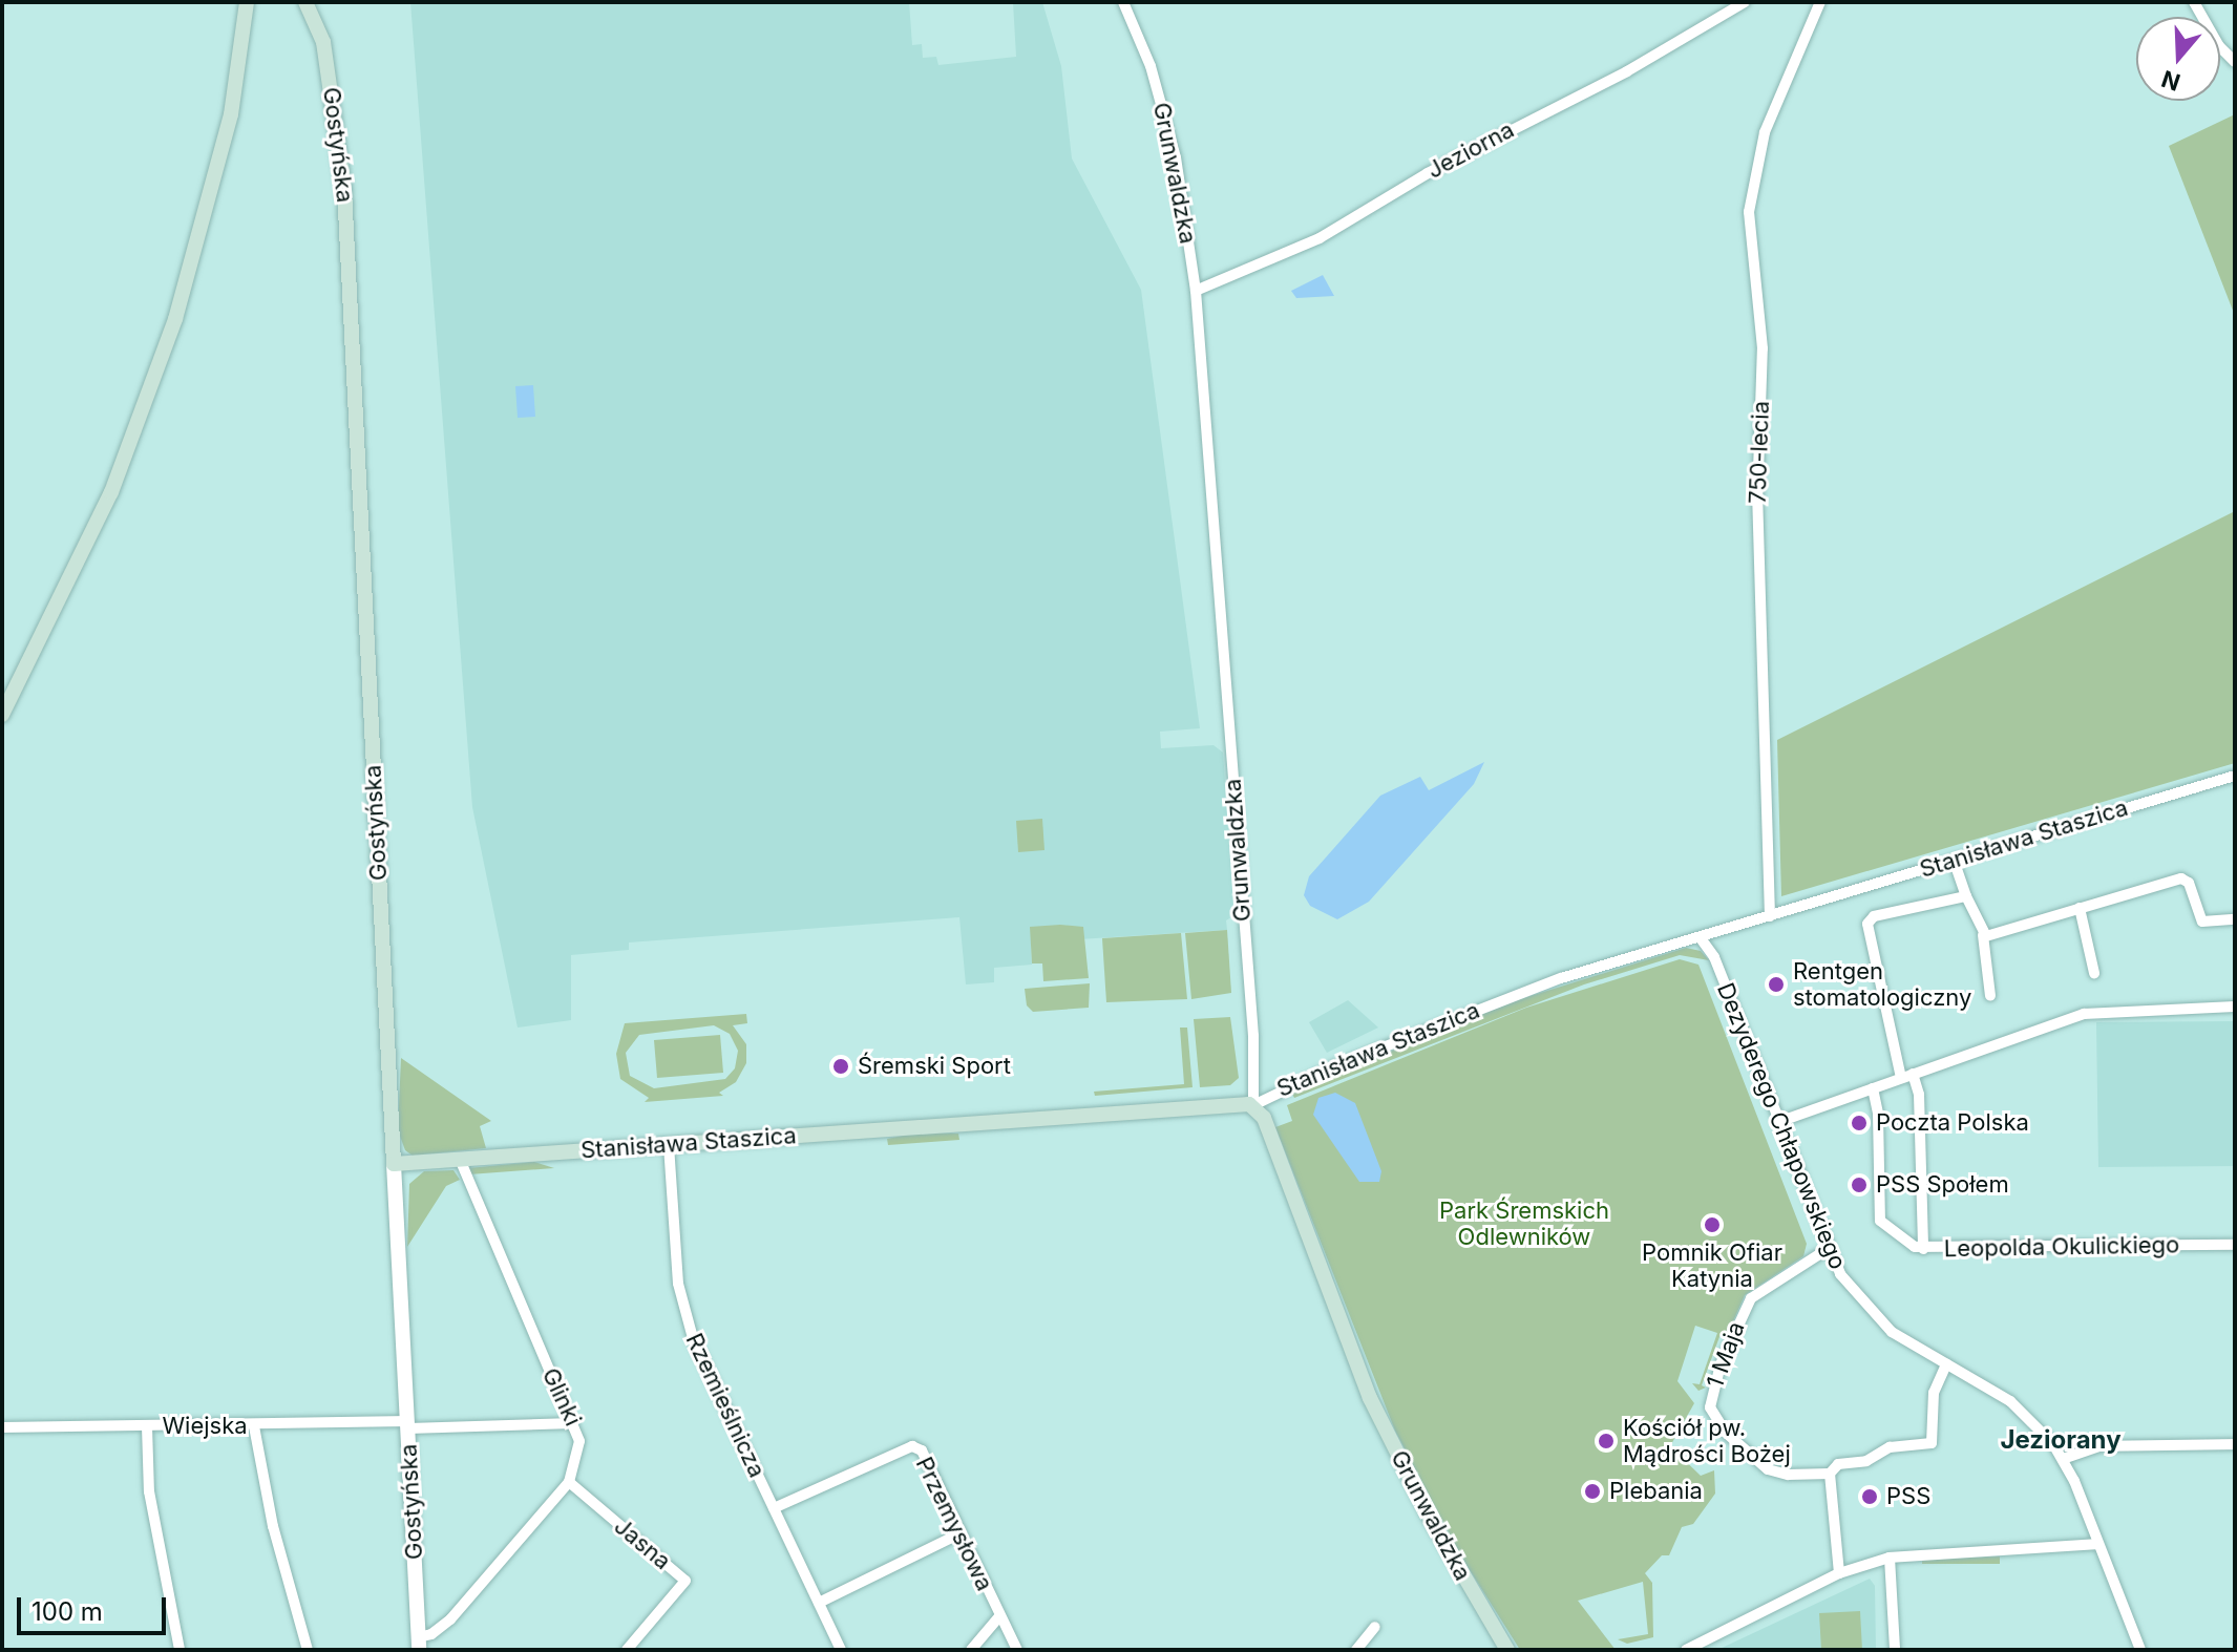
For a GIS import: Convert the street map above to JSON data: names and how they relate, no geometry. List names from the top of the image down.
{
  "streets": {
    "main road": ["Gostyńska", "Grunwaldzka", "Stanisława Staszica"],
    "street": [
      "Jeziorna",
      "750-lecia",
      "Dezyderego Chłapowskiego",
      "Leopolda Okulickiego",
      "1 Maja",
      "Glinki",
      "Rzemieślnicza",
      "Wiejska",
      "Przemysłowa",
      "Jasna"
    ]
  },
  "crossings": [
    ["Gostyńska", "Stanisława Staszica"],
    ["Gostyńska", "Glinki"],
    ["Gostyńska", "Wiejska"],
    ["Jeziorna", "Grunwaldzka"],
    ["Grunwaldzka", "Stanisława Staszica"],
    ["750-lecia", "Stanisława Staszica"],
    ["Stanisława Staszica", "Dezyderego Chłapowskiego"],
    ["Stanisława Staszica", "Glinki"],
    ["Stanisława Staszica", "Rzemieślnicza"],
    ["Dezyderego Chłapowskiego", "1 Maja"],
    ["Glinki", "Wiejska"],
    ["Glinki", "Jasna"],
    ["Rzemieślnicza", "Przemysłowa"]
  ],
  "districts": ["Jeziorany"],
  "parks": ["Park Śremskich Odlewników"],
  "places": [
    "Rentgen stomatologiczny",
    "Śremski Sport",
    "Poczta Polska",
    "PSS Społem",
    "Pomnik Ofiar Katynia",
    "Kościół pw. Mądrości Bożej",
    "Plebania",
    "PSS"
  ],
  "scale_bar": "100 m",
  "north": "bottom"
}
